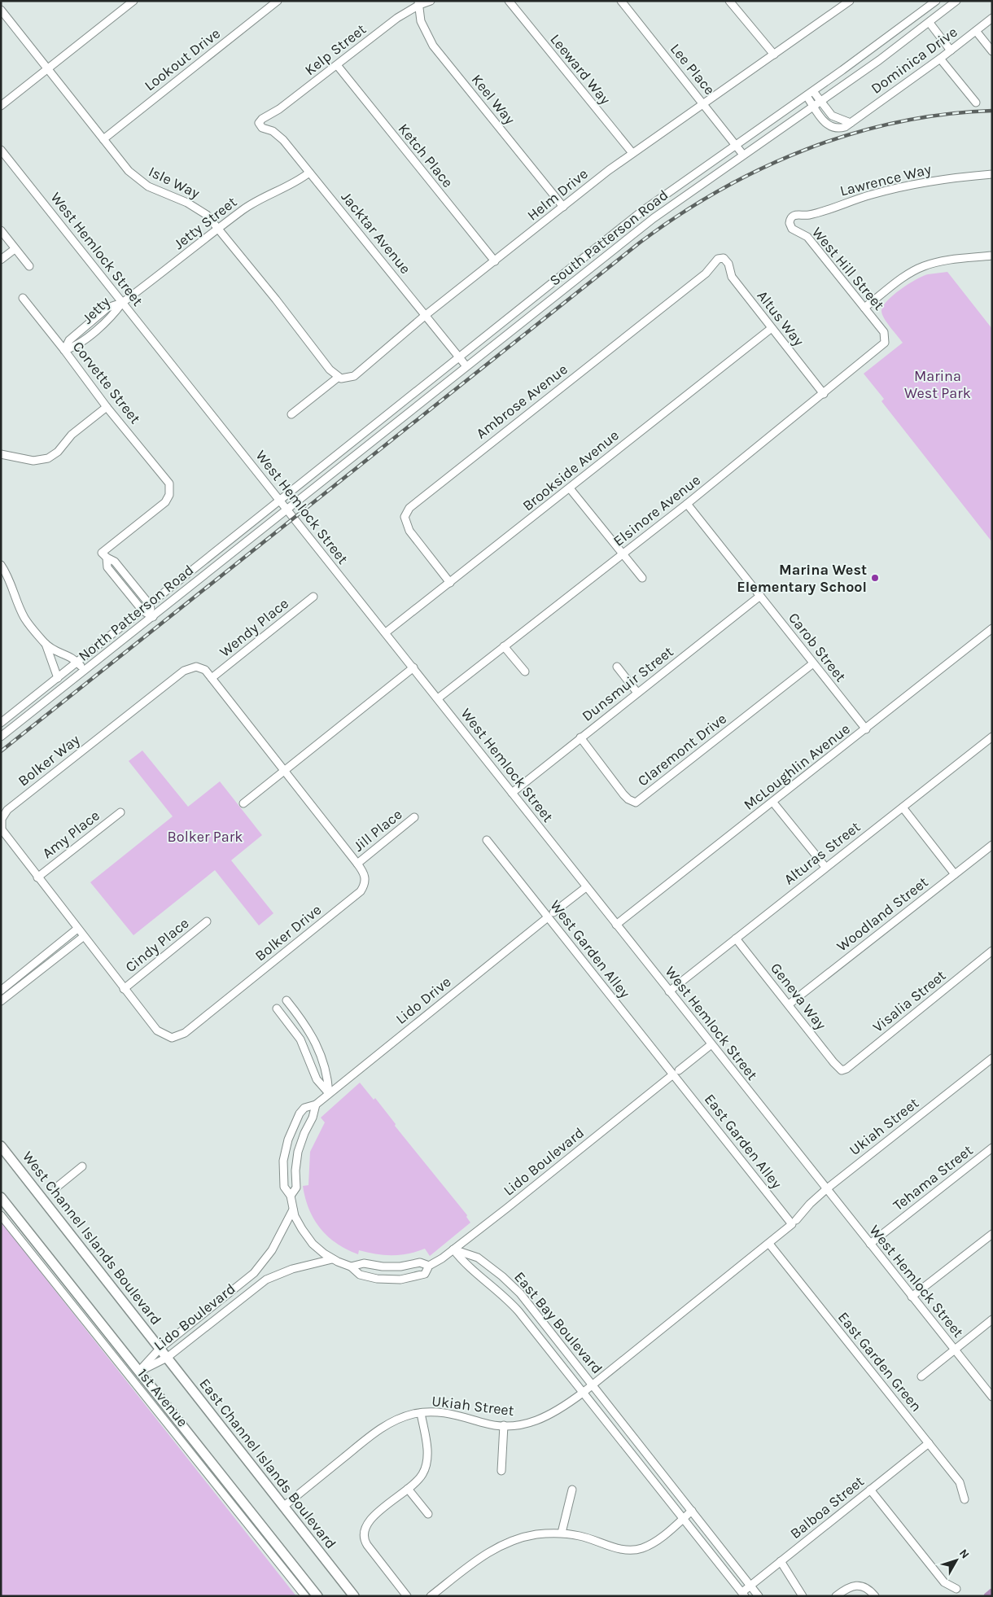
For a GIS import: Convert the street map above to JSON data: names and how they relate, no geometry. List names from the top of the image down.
{
  "streets": {
    "main road": ["West Channel Islands Boulevard", "East Channel Islands Boulevard"],
    "street": [
      "Kelp Street",
      "Lookout Drive",
      "Dominica Drive",
      "Leeward Way",
      "Lee Place",
      "Keel Way",
      "Ketch Place",
      "Lawrence Way",
      "Isle Way",
      "Helm Drive",
      "Jetty Street",
      "Jacktar Avenue",
      "South Patterson Road",
      "West Hemlock Street",
      "West Hill Street",
      "Jetty",
      "Altus Way",
      "Corvette Street",
      "Ambrose Avenue",
      "Brookside Avenue",
      "Elsinore Avenue",
      "North Patterson Road",
      "Wendy Place",
      "Carob Street",
      "Dunsmuir Street",
      "Claremont Drive",
      "Bolker Way",
      "McLoughlin Avenue",
      "Jill Place",
      "Amy Place",
      "Alturas Street",
      "Woodland Street",
      "Bolker Drive",
      "Cindy Place",
      "West Garden Alley",
      "Geneva Way",
      "Lido Drive",
      "Visalia Street",
      "Ukiah Street",
      "East Garden Alley",
      "Lido Boulevard",
      "Tehama Street",
      "East Bay Boulevard",
      "East Garden Green",
      "1st Avenue",
      "Balboa Street"
    ]
  },
  "crossings": [
    ["Kelp Street", "Keel Way"],
    ["Kelp Street", "Ketch Place"],
    ["Kelp Street", "Jacktar Avenue"],
    ["Lookout Drive", "Isle Way"],
    ["Dominica Drive", "South Patterson Road"],
    ["Leeward Way", "Helm Drive"],
    ["Lee Place", "Helm Drive"],
    ["Lee Place", "South Patterson Road"],
    ["Keel Way", "Helm Drive"],
    ["Ketch Place", "Helm Drive"],
    ["Lawrence Way", "West Hill Street"],
    ["Isle Way", "Helm Drive"],
    ["Isle Way", "Jetty Street"],
    ["Helm Drive", "Jacktar Avenue"],
    ["Jetty Street", "Jacktar Avenue"],
    ["Jetty Street", "West Hemlock Street"],
    ["Jetty Street", "Jetty"],
    ["Jacktar Avenue", "South Patterson Road"],
    ["South Patterson Road", "West Hemlock Street"],
    ["South Patterson Road", "North Patterson Road"],
    ["West Hemlock Street", "Jetty"],
    ["West Hemlock Street", "Brookside Avenue"],
    ["West Hemlock Street", "Elsinore Avenue"],
    ["West Hemlock Street", "North Patterson Road"],
    ["West Hemlock Street", "Dunsmuir Street"],
    ["West Hemlock Street", "McLoughlin Avenue"],
    ["West Hemlock Street", "Alturas Street"],
    ["West Hemlock Street", "Lido Drive"],
    ["West Hemlock Street", "Ukiah Street"],
    ["West Hemlock Street", "Lido Boulevard"],
    ["West Hemlock Street", "Tehama Street"],
    ["West Hill Street", "Elsinore Avenue"],
    ["Jetty", "Corvette Street"],
    ["Altus Way", "Ambrose Avenue"],
    ["Altus Way", "Brookside Avenue"],
    ["Altus Way", "Elsinore Avenue"],
    ["Ambrose Avenue", "Brookside Avenue"],
    ["Elsinore Avenue", "Carob Street"],
    ["Wendy Place", "Bolker Way"],
    ["Wendy Place", "Bolker Drive"],
    ["Carob Street", "Dunsmuir Street"],
    ["Carob Street", "Claremont Drive"],
    ["Carob Street", "McLoughlin Avenue"],
    ["Dunsmuir Street", "Claremont Drive"],
    ["Bolker Way", "Amy Place"],
    ["Bolker Way", "Bolker Drive"],
    ["Jill Place", "Bolker Drive"],
    ["Alturas Street", "Geneva Way"],
    ["Woodland Street", "Geneva Way"],
    ["Bolker Drive", "Cindy Place"],
    ["West Garden Alley", "Lido Drive"],
    ["West Garden Alley", "East Garden Alley"],
    ["West Garden Alley", "Lido Boulevard"],
    ["Geneva Way", "Visalia Street"],
    ["Lido Drive", "Lido Boulevard"],
    ["Ukiah Street", "East Garden Alley"],
    ["Ukiah Street", "East Bay Boulevard"],
    ["Ukiah Street", "East Garden Green"],
    ["Ukiah Street", "East Channel Islands Boulevard"],
    ["East Garden Alley", "Lido Boulevard"],
    ["Lido Boulevard", "West Channel Islands Boulevard"],
    ["Lido Boulevard", "East Bay Boulevard"],
    ["Lido Boulevard", "East Channel Islands Boulevard"],
    ["West Channel Islands Boulevard", "East Channel Islands Boulevard"],
    ["East Bay Boulevard", "Balboa Street"],
    ["East Garden Green", "Balboa Street"]
  ],
  "parks": ["Marina West Park", "Bolker Park"],
  "places": ["Marina West Elementary School"],
  "north": "top right"
}
